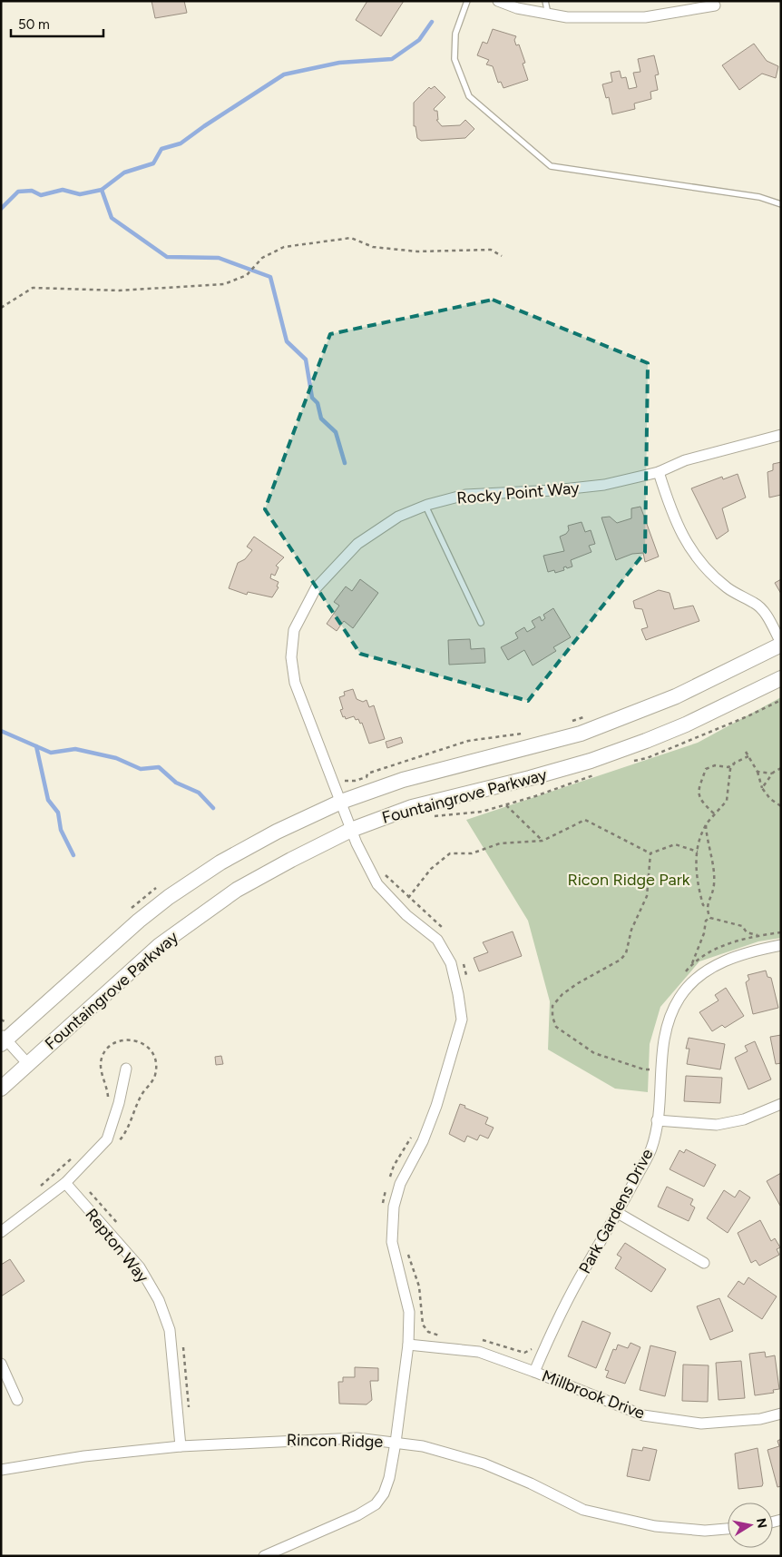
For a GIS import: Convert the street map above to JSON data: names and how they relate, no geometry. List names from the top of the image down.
{
  "streets": {
    "main road": ["Fountaingrove Parkway"],
    "street": [
      "Rocky Point Way",
      "Park Gardens Drive",
      "Repton Way",
      "Millbrook Drive",
      "Rincon Ridge"
    ]
  },
  "crossings": [
    ["Rocky Point Way", "Fountaingrove Parkway"],
    ["Rocky Point Way", "Millbrook Drive"],
    ["Rocky Point Way", "Rincon Ridge"],
    ["Park Gardens Drive", "Millbrook Drive"],
    ["Repton Way", "Rincon Ridge"]
  ],
  "parks": ["Ricon Ridge Park"],
  "scale_bar": "50 m",
  "north": "right"
}
